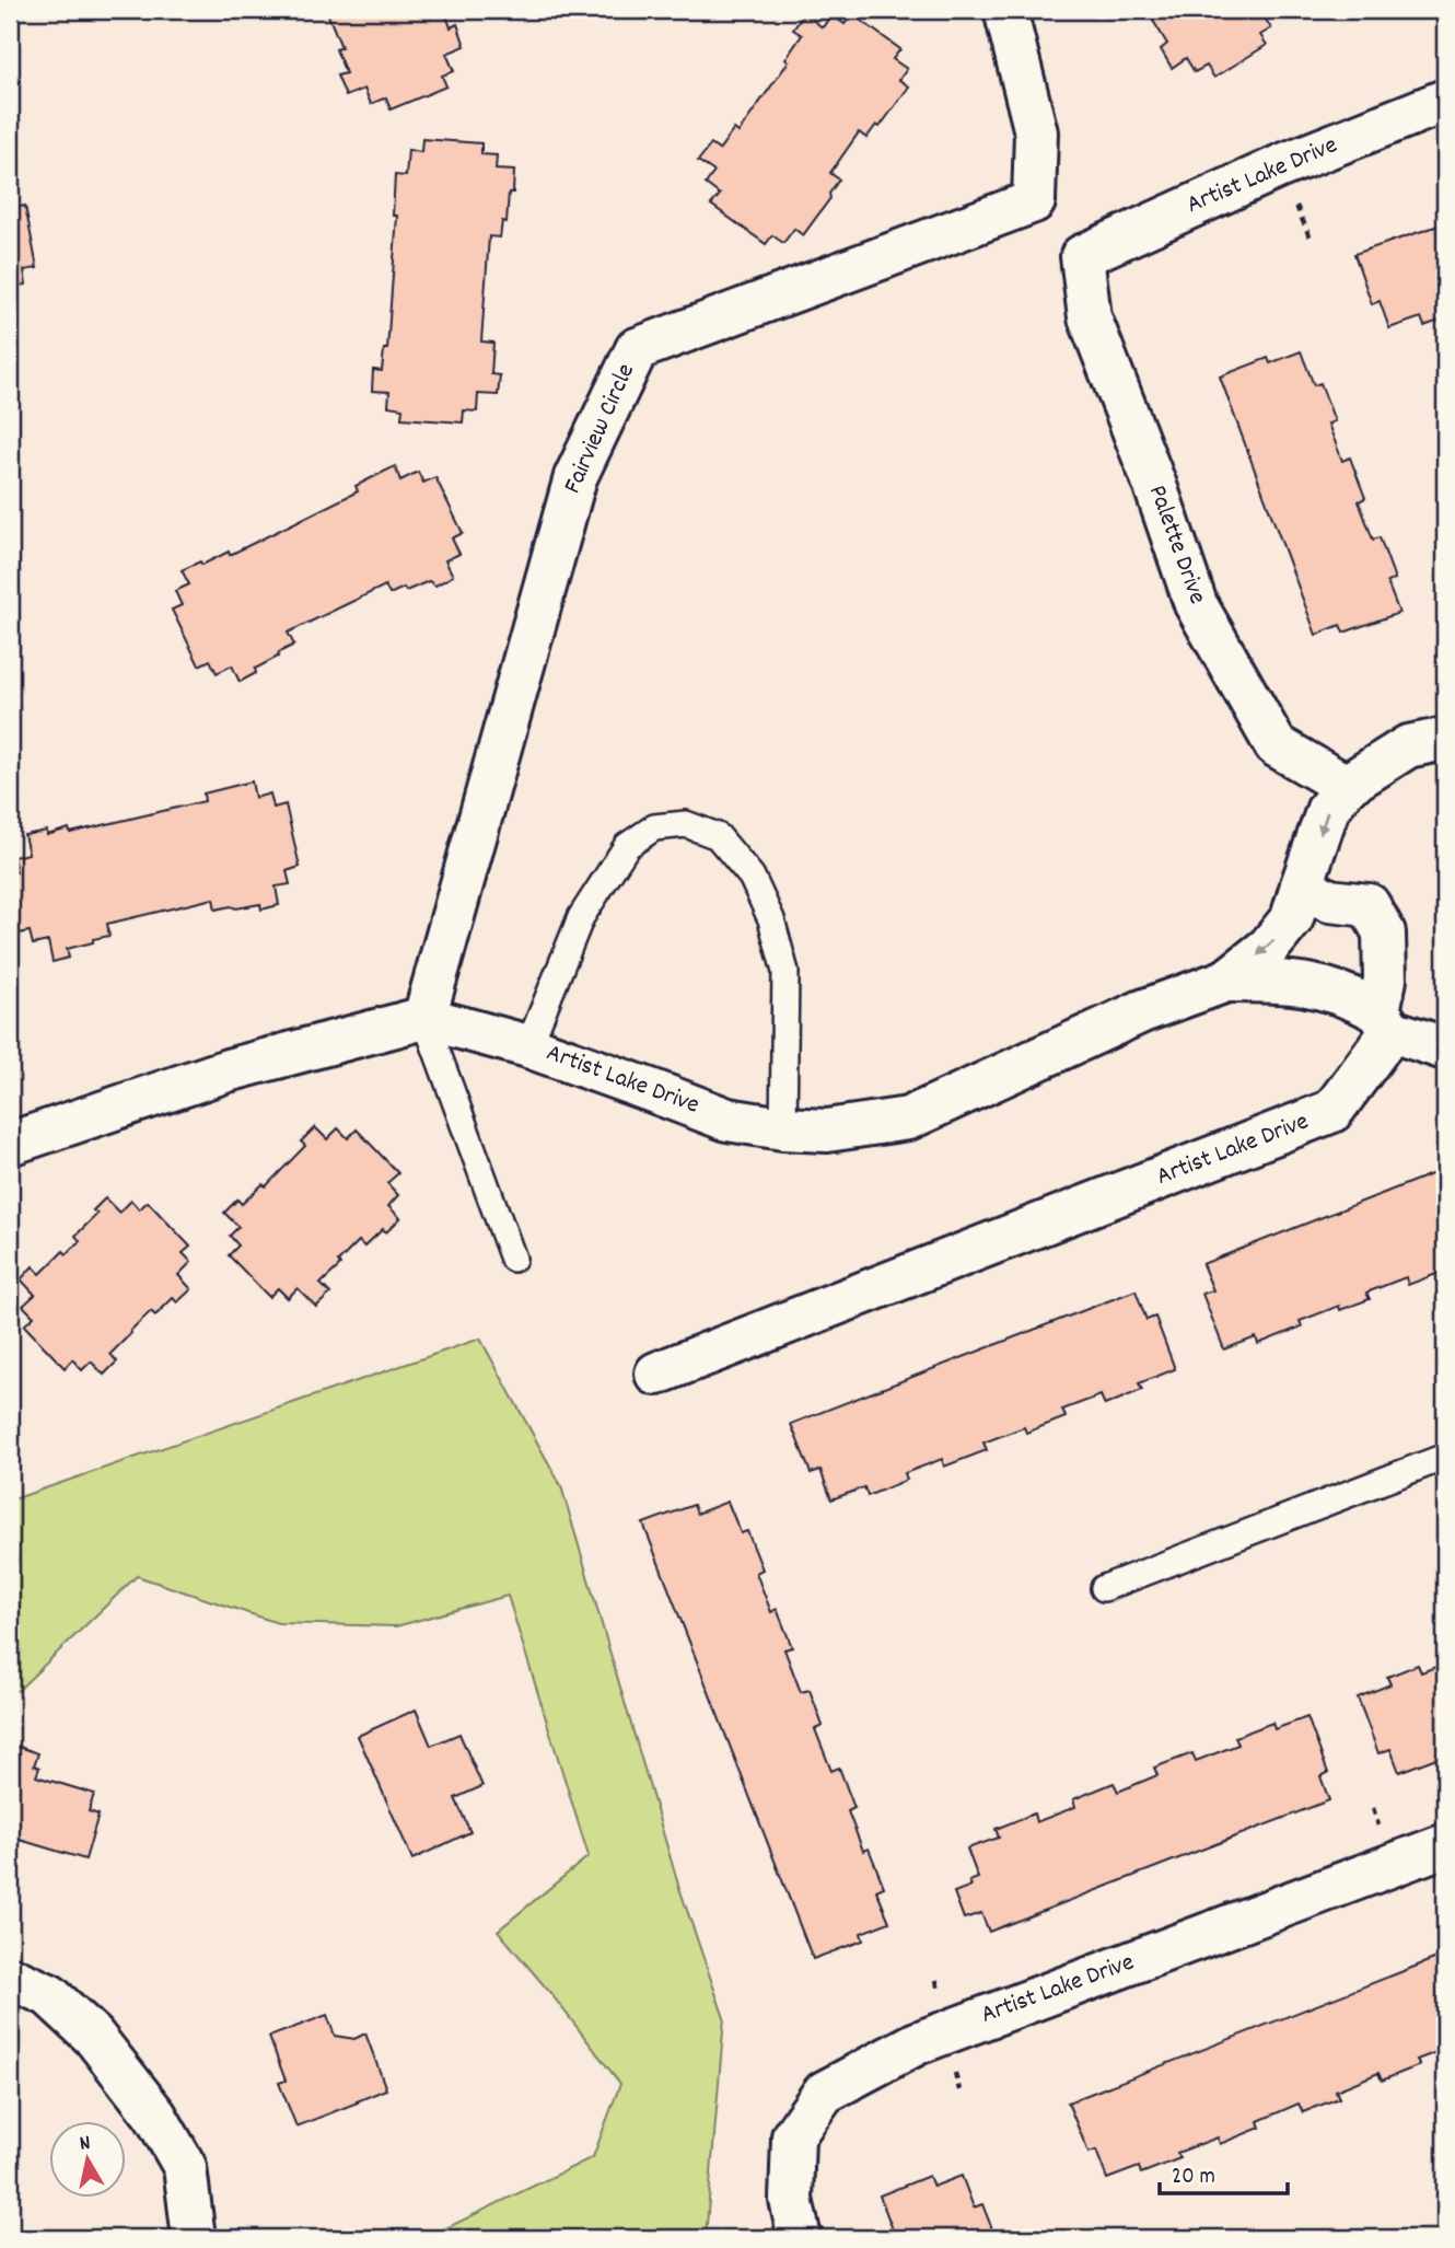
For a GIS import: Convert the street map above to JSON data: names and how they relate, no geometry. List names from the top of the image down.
{
  "streets": {
    "street": ["Artist Lake Drive", "Fairview Circle", "Palette Drive"]
  },
  "crossings": [
    ["Artist Lake Drive", "Fairview Circle"],
    ["Artist Lake Drive", "Palette Drive"]
  ],
  "scale_bar": "20 m",
  "north": "top"
}
